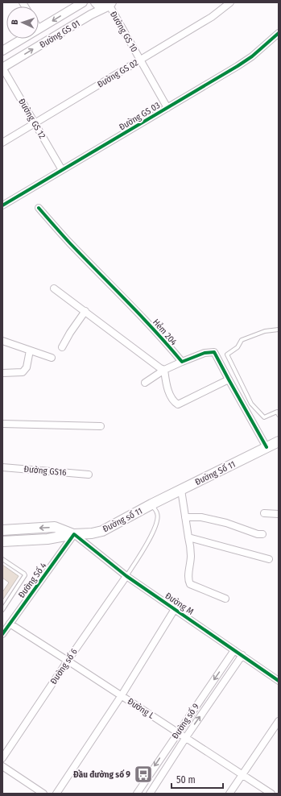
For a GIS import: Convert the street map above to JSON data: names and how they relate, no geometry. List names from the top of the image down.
{
  "streets": {
    "main road": ["Đường Số 11", "Đường số 11"],
    "street": [
      "Đường GS 10",
      "Đường GS 01",
      "Đường GS 02",
      "Đường GS 03",
      "Đường GS 12",
      "Hẻm 204",
      "Đường GS16",
      "Đường Số 4",
      "Đường M",
      "Đường số 6",
      "Đường L",
      "Đường số 9"
    ]
  },
  "crossings": [
    ["Đường GS 10", "Đường GS 01"],
    ["Đường GS 10", "Đường GS 02"],
    ["Đường GS 10", "Đường GS 03"],
    ["Đường GS 01", "Đường GS 12"],
    ["Đường GS 02", "Đường GS 12"],
    ["Đường GS 03", "Đường GS 12"],
    ["Đường Số 11", "Đường số 11"],
    ["Đường số 11", "Đường Số 4"],
    ["Đường số 11", "Đường M"],
    ["Đường Số 4", "Đường M"],
    ["Đường Số 4", "Đường L"],
    ["Đường M", "Đường số 6"],
    ["Đường M", "Đường số 9"],
    ["Đường số 6", "Đường L"],
    ["Đường L", "Đường số 9"]
  ],
  "places": {
    "bus stop": ["Đầu đường số 9"]
  },
  "scale_bar": "50 m",
  "north": "left"
}
